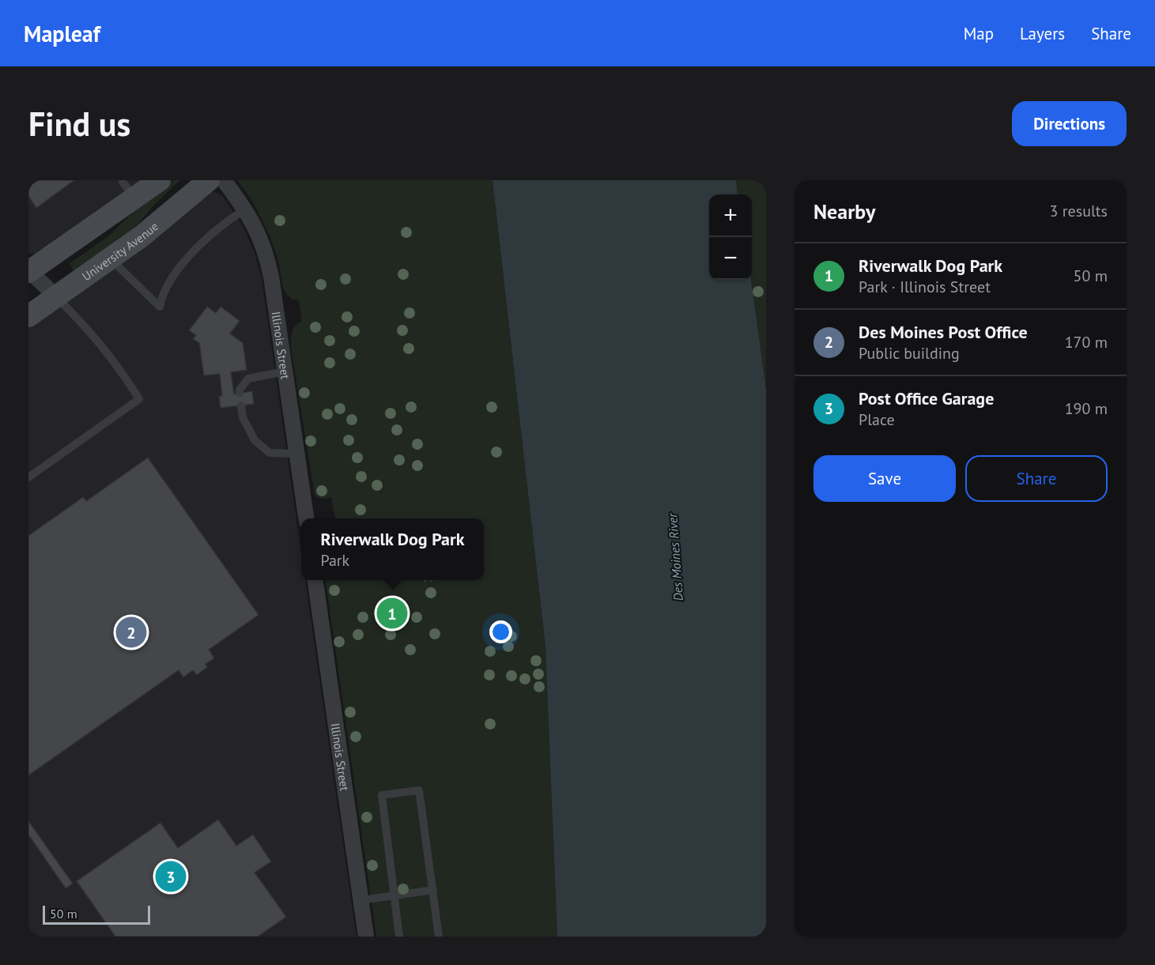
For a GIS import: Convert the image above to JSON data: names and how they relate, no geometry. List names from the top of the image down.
{
  "streets": {
    "main road": ["University Avenue"],
    "street": ["Illinois Street"]
  },
  "water": ["Des Moines River"],
  "scale_bar": "50 m",
  "page": {
    "header": "Mapleaf",
    "nav": ["Map", "Layers", "Share"],
    "buttons": [
      "Directions",
      ["Save", "Share"]
    ],
    "title": "Find us",
    "heading": ["Nearby", "3 results"],
    "map_buttons": ["+", "−"],
    "list": [
      {
        "mark": "1",
        "name": "Riverwalk Dog Park",
        "note": "Park · Illinois Street",
        "value": "50 m"
      },
      {
        "mark": "2",
        "name": "Des Moines Post Office",
        "note": "Public building",
        "value": "170 m"
      },
      {
        "mark": "3",
        "name": "Post Office Garage",
        "note": "Place",
        "value": "190 m"
      }
    ],
    "popup": ["Riverwalk Dog Park", "Park"],
    "pins": ["1", "2", "3"],
    "scale": "50 m"
  }
}
